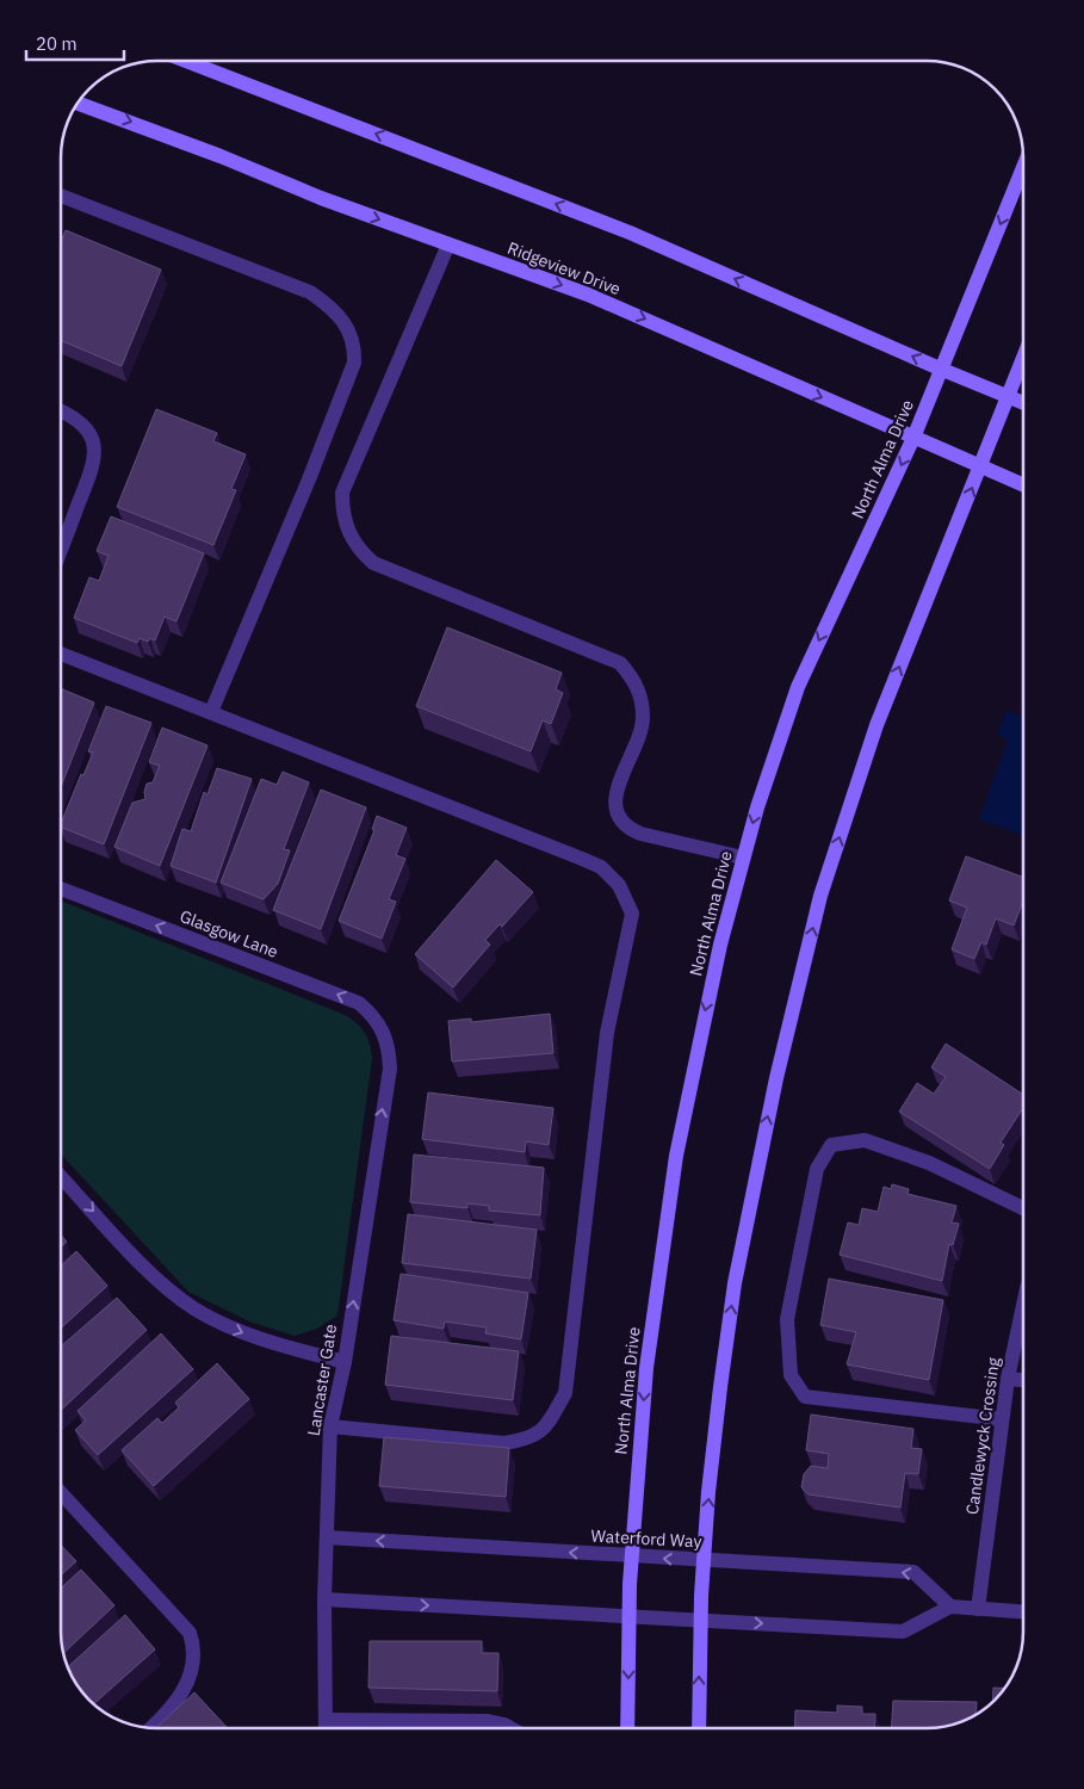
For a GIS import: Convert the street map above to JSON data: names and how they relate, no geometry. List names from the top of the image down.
{
  "streets": {
    "main road": ["Ridgeview Drive", "North Alma Drive"],
    "street": [
      "Glasgow Lane",
      "Lancaster Gate",
      "Candlewyck Crossing",
      "Waterford Way"
    ]
  },
  "crossings": [
    ["Ridgeview Drive", "North Alma Drive"],
    ["North Alma Drive", "Waterford Way"],
    ["Glasgow Lane", "Lancaster Gate"],
    ["Lancaster Gate", "Waterford Way"]
  ],
  "one_way": ["Glasgow Lane", "Lancaster Gate"],
  "scale_bar": "20 m"
}
